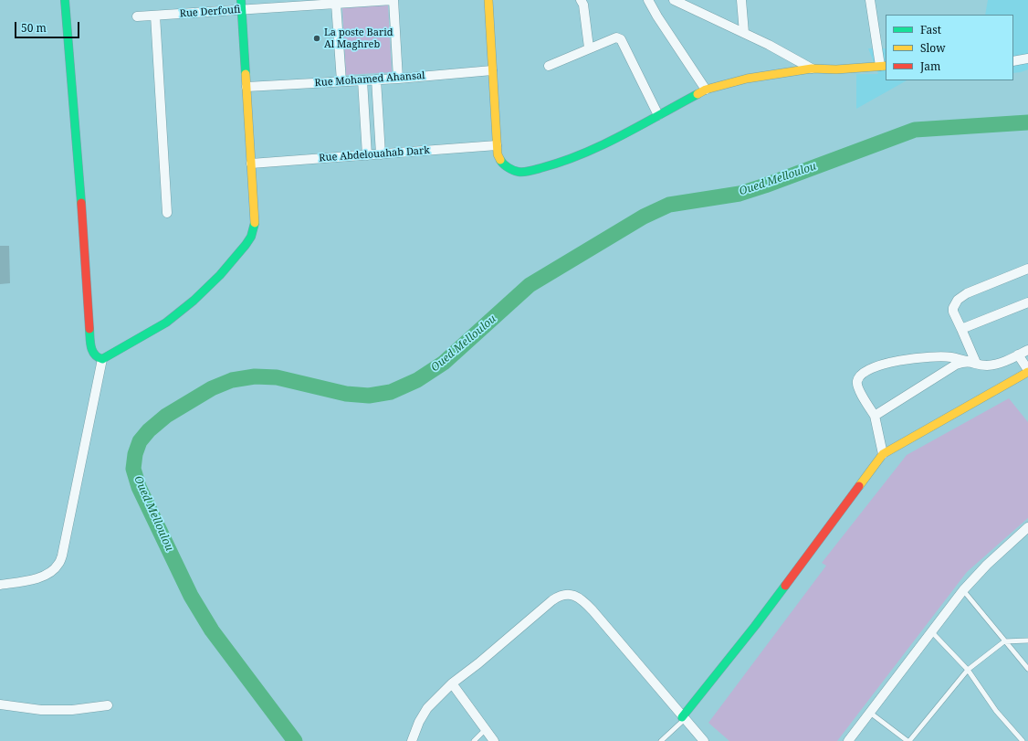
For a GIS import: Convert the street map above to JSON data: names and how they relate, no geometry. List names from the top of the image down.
{
  "streets": {
    "street": ["Rue Derfoufi", "Rue Mohamed Ahansal", "Rue Abdelouahab Dark"]
  },
  "water": ["Oued Melloulou"],
  "places": ["La poste Barid Al Maghreb"],
  "legend": ["Fast", "Slow", "Jam"],
  "scale_bar": "50 m"
}
